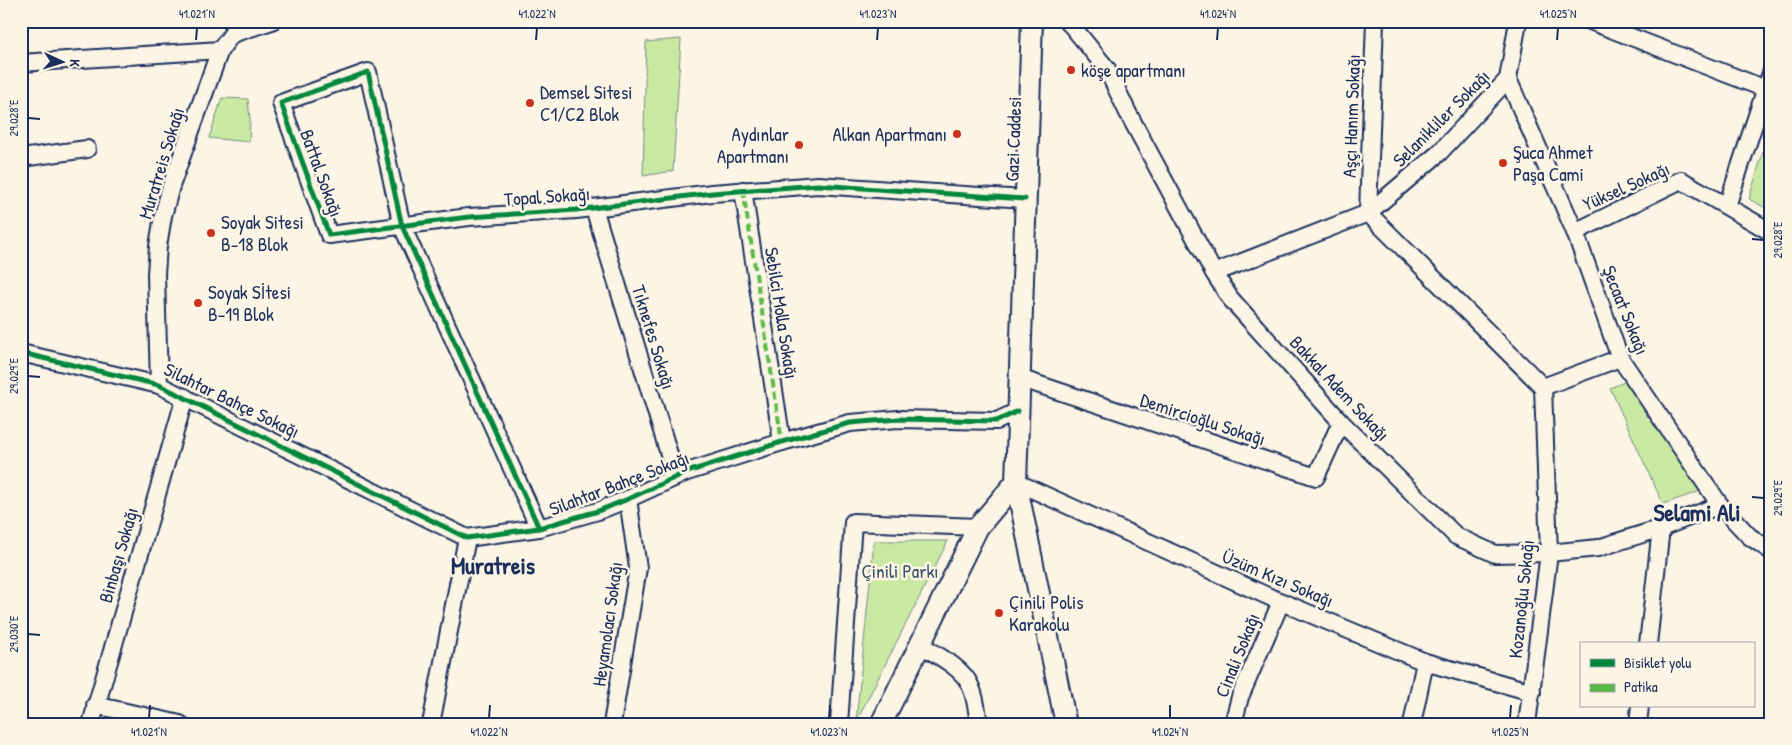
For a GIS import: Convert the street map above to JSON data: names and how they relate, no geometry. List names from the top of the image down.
{
  "streets": {
    "street": [
      "Aşçı Hanım Sokağı",
      "Selanikliler Sokağı",
      "Gazi Caddesi",
      "Muratreis Sokağı",
      "Battal Sokağı",
      "Yüksel Sokağı",
      "Topal Sokağı",
      "Şecaat Sokağı",
      "Sebilci Molla Sokağı",
      "Tıknefes Sokağı",
      "Bakkal Adem Sokağı",
      "Silahtar Bahçe Sokağı",
      "Demircioğlu Sokağı",
      "Binbaşı Sokağı",
      "Üzüm Kızı Sokağı",
      "Kozanoğlu Sokağı",
      "Heyamolacı Sokağı",
      "Cinali Sokağı"
    ]
  },
  "crossings": [
    ["Aşçı Hanım Sokağı", "Selanikliler Sokağı"],
    ["Selanikliler Sokağı", "Şecaat Sokağı"],
    ["Selanikliler Sokağı", "Bakkal Adem Sokağı"],
    ["Gazi Caddesi", "Topal Sokağı"],
    ["Gazi Caddesi", "Silahtar Bahçe Sokağı"],
    ["Gazi Caddesi", "Demircioğlu Sokağı"],
    ["Gazi Caddesi", "Üzüm Kızı Sokağı"],
    ["Muratreis Sokağı", "Silahtar Bahçe Sokağı"],
    ["Battal Sokağı", "Topal Sokağı"],
    ["Yüksel Sokağı", "Şecaat Sokağı"],
    ["Topal Sokağı", "Sebilci Molla Sokağı"],
    ["Topal Sokağı", "Tıknefes Sokağı"],
    ["Şecaat Sokağı", "Bakkal Adem Sokağı"],
    ["Sebilci Molla Sokağı", "Silahtar Bahçe Sokağı"],
    ["Tıknefes Sokağı", "Silahtar Bahçe Sokağı"],
    ["Bakkal Adem Sokağı", "Demircioğlu Sokağı"],
    ["Bakkal Adem Sokağı", "Kozanoğlu Sokağı"],
    ["Silahtar Bahçe Sokağı", "Binbaşı Sokağı"],
    ["Silahtar Bahçe Sokağı", "Heyamolacı Sokağı"],
    ["Üzüm Kızı Sokağı", "Kozanoğlu Sokağı"],
    ["Üzüm Kızı Sokağı", "Cinali Sokağı"]
  ],
  "districts": ["Selami Ali", "Muratreis"],
  "parks": ["Çinili Parkı"],
  "places": [
    "köşe apartmanı",
    "Demsel Sitesi C1/C2 Blok",
    "Alkan Apartmanı",
    "Aydınlar Apartmanı",
    "Şuca Ahmet Paşa Cami",
    "Soyak Sitesi B-18 Blok",
    "Soyak Sİtesi B-19 Blok",
    "Çinili Polis Karakolu"
  ],
  "legend": ["Bisiklet yolu", "Patika"],
  "north": "right",
  "coordinates": [
    "41.021°N",
    "41.022°N",
    "41.023°N",
    "41.024°N",
    "41.025°N",
    "29.028°E",
    "29.029°E",
    "29.030°E"
  ]
}
